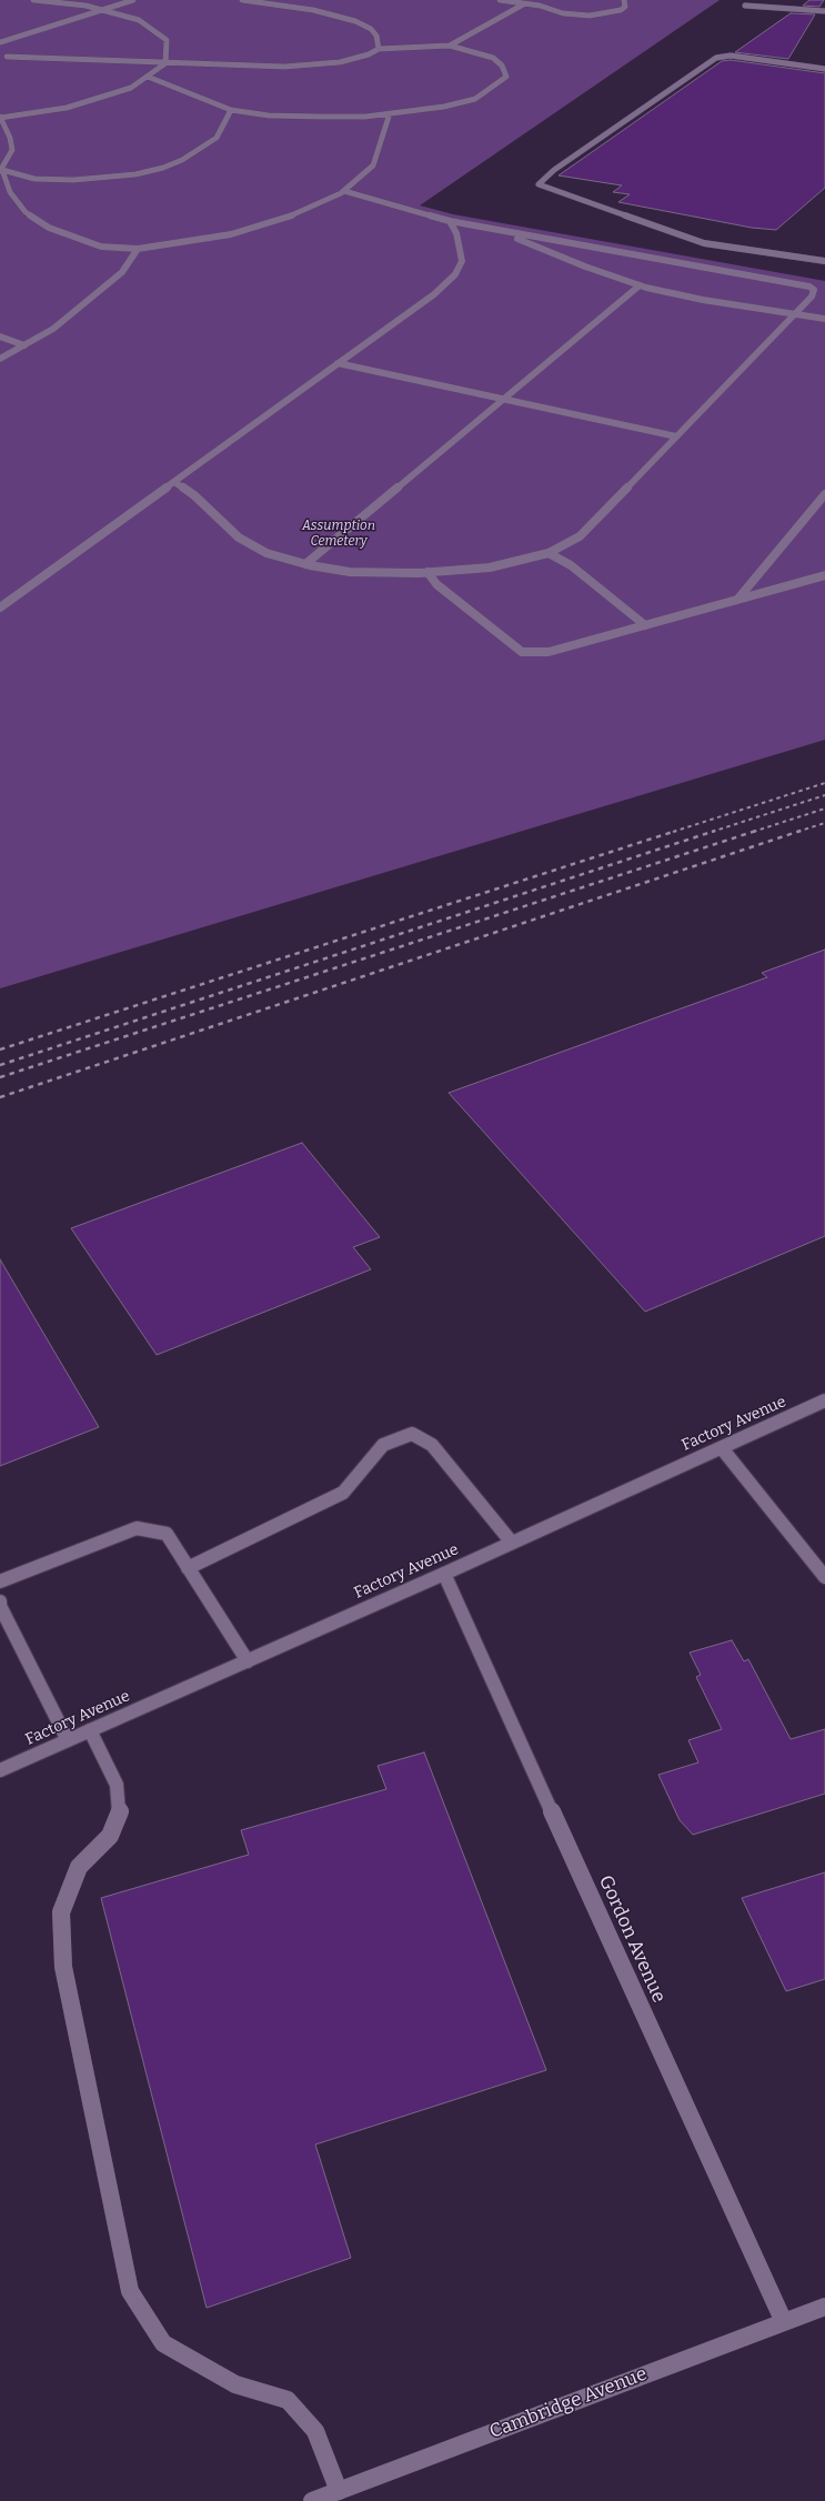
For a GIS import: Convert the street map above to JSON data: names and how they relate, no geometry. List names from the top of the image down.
{
  "streets": {
    "street": ["Factory Avenue", "Gordon Avenue", "Cambridge Avenue"]
  },
  "crossings": [
    ["Factory Avenue", "Gordon Avenue"],
    ["Gordon Avenue", "Cambridge Avenue"]
  ],
  "parks": ["Assumption Cemetery"]
}
